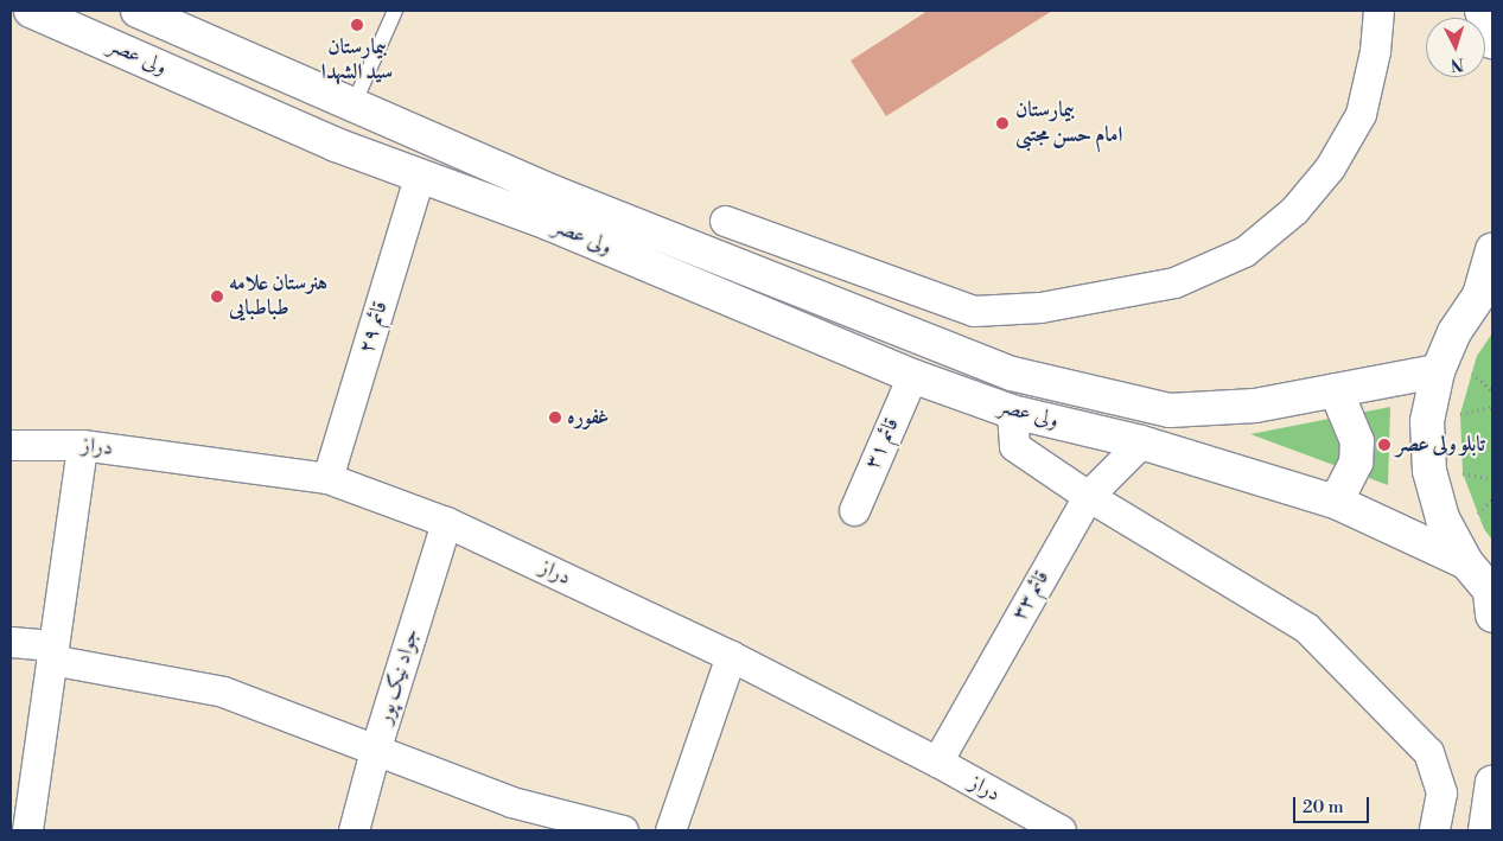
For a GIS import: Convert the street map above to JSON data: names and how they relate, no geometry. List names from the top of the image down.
{
  "streets": {
    "main road": ["ولی عصر"],
    "street": [
      "قائم ۲۹",
      "قائم ۳۱",
      "دراز",
      "قائم ۳۳",
      "جواد نیک پور"
    ]
  },
  "crossings": [
    ["ولی عصر", "قائم ۲۹"],
    ["ولی عصر", "قائم ۳۱"],
    ["ولی عصر", "قائم ۳۳"],
    ["قائم ۲۹", "دراز"],
    ["دراز", "قائم ۳۳"],
    ["دراز", "جواد نیک پور"]
  ],
  "places": [
    "بیمارستان سید الشهدا",
    "بیمارستان امام حسن مجتبی",
    "هنرستان علامه طباطبایی",
    "غفوره",
    "تابلو ولی عصر"
  ],
  "scale_bar": "20 m",
  "north": "bottom"
}
